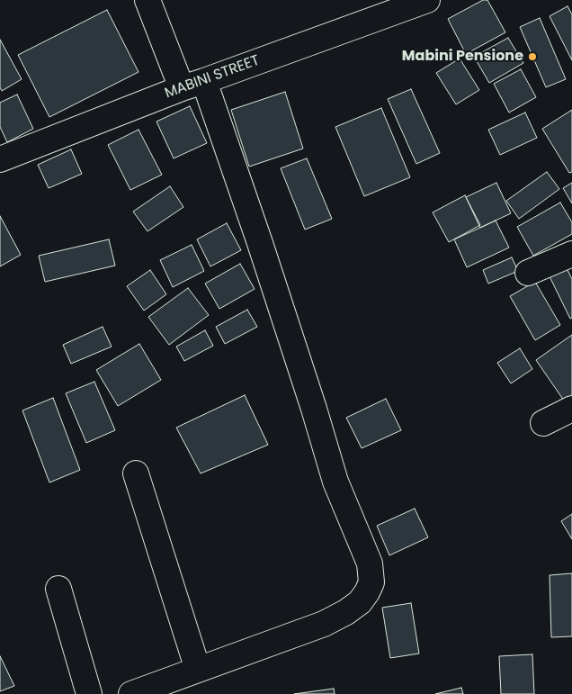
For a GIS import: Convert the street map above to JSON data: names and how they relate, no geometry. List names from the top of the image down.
{
  "streets": {
    "street": ["MABINI STREET"]
  },
  "places": ["Mabini Pensione"]
}
